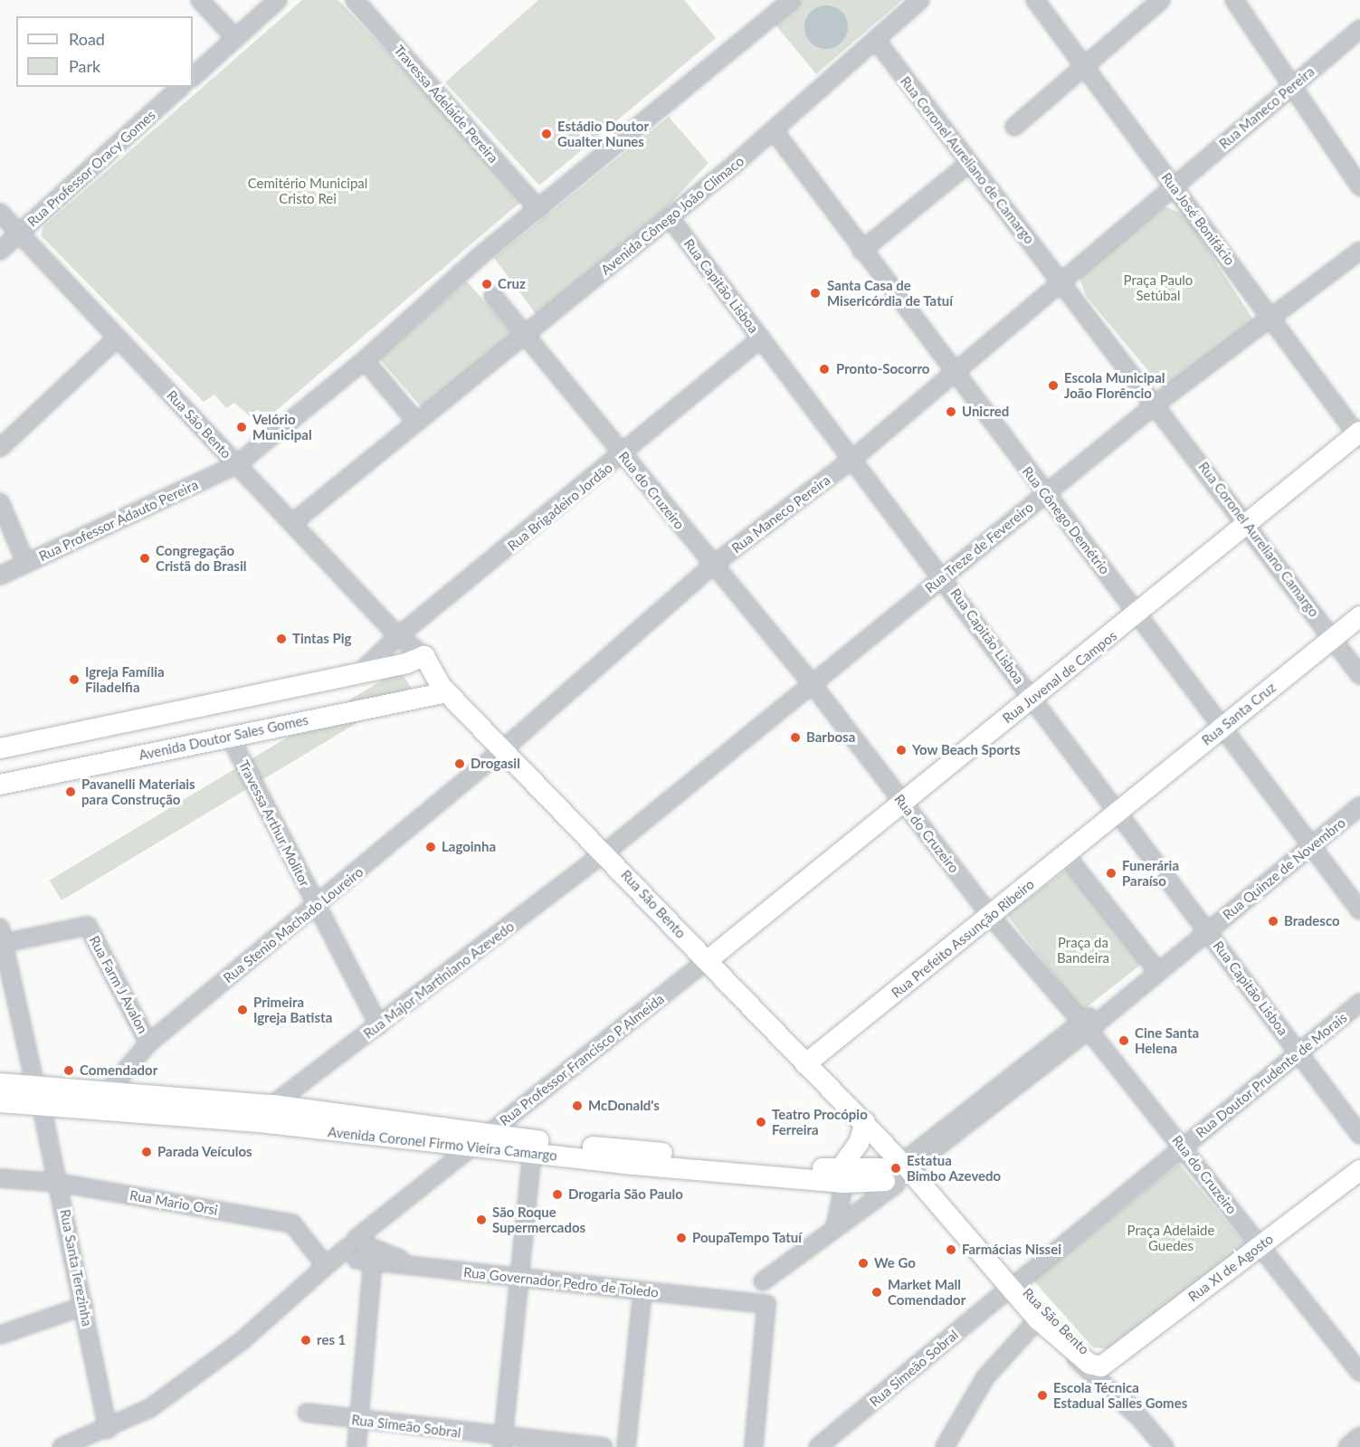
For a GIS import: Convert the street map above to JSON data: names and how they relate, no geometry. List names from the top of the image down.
{
  "streets": {
    "main road": [
      "Rua São Bento",
      "Rua Juvenal de Campos",
      "Rua Santa Cruz",
      "Avenida Doutor Sales Gomes",
      "Rua Prefeito Assunção Ribeiro",
      "Avenida Coronel Firmo Vieira Camargo",
      "Rua XI de Agosto"
    ],
    "street": [
      "Travessa Adelaide Pereira",
      "Rua Maneco Pereira",
      "Rua Coronel Aureliano de Camargo",
      "Rua Professor Oracy Gomes",
      "Avenida Cônego João Climaco",
      "Rua José Bonifácio",
      "Rua Capitão Lisboa",
      "Rua do Cruzeiro",
      "Rua Brigadeiro Jordão",
      "Rua Professor Adauto Pereira",
      "Rua Cônego Demétrio",
      "Rua Coronel Aureliano Camargo",
      "Rua Treze de Fevereiro",
      "Travessa Arthur Molitor",
      "Rua Quinze de Novembro",
      "Rua Stenio Machado Loureiro",
      "Rua Major Martiniano Azevedo",
      "Rua Farm J Avalon",
      "Rua Professor Francisco P Almeida",
      "Rua Doutor Prudente de Morais",
      "Rua Mario Orsi",
      "Rua Santa Terezinha",
      "Rua Governador Pedro de Toledo",
      "Rua Simeão Sobral"
    ]
  },
  "crossings": [
    ["Rua Maneco Pereira", "Rua Coronel Aureliano de Camargo"],
    ["Rua Maneco Pereira", "Rua José Bonifácio"],
    ["Rua Maneco Pereira", "Rua Capitão Lisboa"],
    ["Rua Maneco Pereira", "Rua São Bento"],
    ["Rua Maneco Pereira", "Rua do Cruzeiro"],
    ["Rua Maneco Pereira", "Rua Cônego Demétrio"],
    ["Rua Maneco Pereira", "Rua Stenio Machado Loureiro"],
    ["Rua Coronel Aureliano de Camargo", "Avenida Cônego João Climaco"],
    ["Rua Professor Oracy Gomes", "Rua São Bento"],
    ["Avenida Cônego João Climaco", "Rua Capitão Lisboa"],
    ["Avenida Cônego João Climaco", "Rua São Bento"],
    ["Avenida Cônego João Climaco", "Rua do Cruzeiro"],
    ["Avenida Cônego João Climaco", "Rua Cônego Demétrio"],
    ["Rua José Bonifácio", "Rua Treze de Fevereiro"],
    ["Rua José Bonifácio", "Rua Juvenal de Campos"],
    ["Rua Capitão Lisboa", "Rua Brigadeiro Jordão"],
    ["Rua Capitão Lisboa", "Rua Treze de Fevereiro"],
    ["Rua Capitão Lisboa", "Rua Juvenal de Campos"],
    ["Rua Capitão Lisboa", "Rua Santa Cruz"],
    ["Rua Capitão Lisboa", "Rua Quinze de Novembro"],
    ["Rua Capitão Lisboa", "Rua Prefeito Assunção Ribeiro"],
    ["Rua Capitão Lisboa", "Rua Doutor Prudente de Morais"],
    ["Rua São Bento", "Rua Brigadeiro Jordão"],
    ["Rua São Bento", "Rua Professor Adauto Pereira"],
    ["Rua São Bento", "Rua Treze de Fevereiro"],
    ["Rua São Bento", "Rua Juvenal de Campos"],
    ["Rua São Bento", "Avenida Doutor Sales Gomes"],
    ["Rua São Bento", "Rua Quinze de Novembro"],
    ["Rua São Bento", "Rua Stenio Machado Loureiro"],
    ["Rua São Bento", "Rua Prefeito Assunção Ribeiro"],
    ["Rua São Bento", "Rua Major Martiniano Azevedo"],
    ["Rua São Bento", "Rua Professor Francisco P Almeida"],
    ["Rua São Bento", "Avenida Coronel Firmo Vieira Camargo"],
    ["Rua São Bento", "Rua XI de Agosto"],
    ["Rua São Bento", "Rua Simeão Sobral"],
    ["Rua do Cruzeiro", "Rua Brigadeiro Jordão"],
    ["Rua do Cruzeiro", "Rua Treze de Fevereiro"],
    ["Rua do Cruzeiro", "Rua Juvenal de Campos"],
    ["Rua do Cruzeiro", "Rua Quinze de Novembro"],
    ["Rua do Cruzeiro", "Rua Prefeito Assunção Ribeiro"],
    ["Rua do Cruzeiro", "Rua Doutor Prudente de Morais"],
    ["Rua do Cruzeiro", "Rua XI de Agosto"],
    ["Rua Cônego Demétrio", "Rua Treze de Fevereiro"],
    ["Rua Cônego Demétrio", "Rua Juvenal de Campos"],
    ["Rua Cônego Demétrio", "Rua Santa Cruz"],
    ["Rua Cônego Demétrio", "Rua Quinze de Novembro"],
    ["Rua Coronel Aureliano Camargo", "Rua Treze de Fevereiro"],
    ["Rua Coronel Aureliano Camargo", "Rua Juvenal de Campos"],
    ["Rua Coronel Aureliano Camargo", "Rua Santa Cruz"],
    ["Rua Treze de Fevereiro", "Rua Major Martiniano Azevedo"],
    ["Rua Juvenal de Campos", "Rua Professor Francisco P Almeida"],
    ["Rua Santa Cruz", "Rua Prefeito Assunção Ribeiro"],
    ["Avenida Doutor Sales Gomes", "Travessa Arthur Molitor"],
    ["Travessa Arthur Molitor", "Rua Stenio Machado Loureiro"],
    ["Travessa Arthur Molitor", "Rua Major Martiniano Azevedo"],
    ["Rua Quinze de Novembro", "Avenida Coronel Firmo Vieira Camargo"],
    ["Rua Stenio Machado Loureiro", "Rua Farm J Avalon"],
    ["Rua Stenio Machado Loureiro", "Avenida Coronel Firmo Vieira Camargo"],
    ["Rua Major Martiniano Azevedo", "Avenida Coronel Firmo Vieira Camargo"],
    ["Rua Professor Francisco P Almeida", "Avenida Coronel Firmo Vieira Camargo"],
    ["Rua Professor Francisco P Almeida", "Rua Mario Orsi"],
    ["Rua Professor Francisco P Almeida", "Rua Santa Terezinha"],
    ["Rua Professor Francisco P Almeida", "Rua Governador Pedro de Toledo"],
    ["Avenida Coronel Firmo Vieira Camargo", "Rua Santa Terezinha"],
    ["Rua Mario Orsi", "Rua Santa Terezinha"]
  ],
  "parks": [
    "Cemitério Municipal Cristo Rei",
    "Praça Paulo Setúbal",
    "Praça da Bandeira",
    "Praça Adelaide Guedes"
  ],
  "places": [
    "Estádio Doutor Gualter Nunes",
    "Cruz",
    "Santa Casa de Misericórdia de Tatuí",
    "Pronto-Socorro",
    "Escola Municipal João Florêncio",
    "Unicred",
    "Velório Municipal",
    "Congregação Cristã do Brasil",
    "Tintas Pig",
    "Igreja Família Filadelfia",
    "Barbosa",
    "Yow Beach Sports",
    "Drogasil",
    "Pavanelli Materiais para Construção",
    "Lagoinha",
    "Funerária Paraíso",
    "Bradesco",
    "Primeira Igreja Batista",
    "Cine Santa Helena",
    "Comendador",
    "McDonald's",
    "Teatro Procópio Ferreira",
    "Parada Veículos",
    "Estatua Bimbo Azevedo",
    "Drogaria São Paulo",
    "São Roque Supermercados",
    "PoupaTempo Tatuí",
    "Farmácias Nissei",
    "We Go",
    "Market Mall Comendador",
    "res 1",
    "Escola Técnica Estadual Salles Gomes"
  ],
  "legend": ["Road", "Park"]
}
